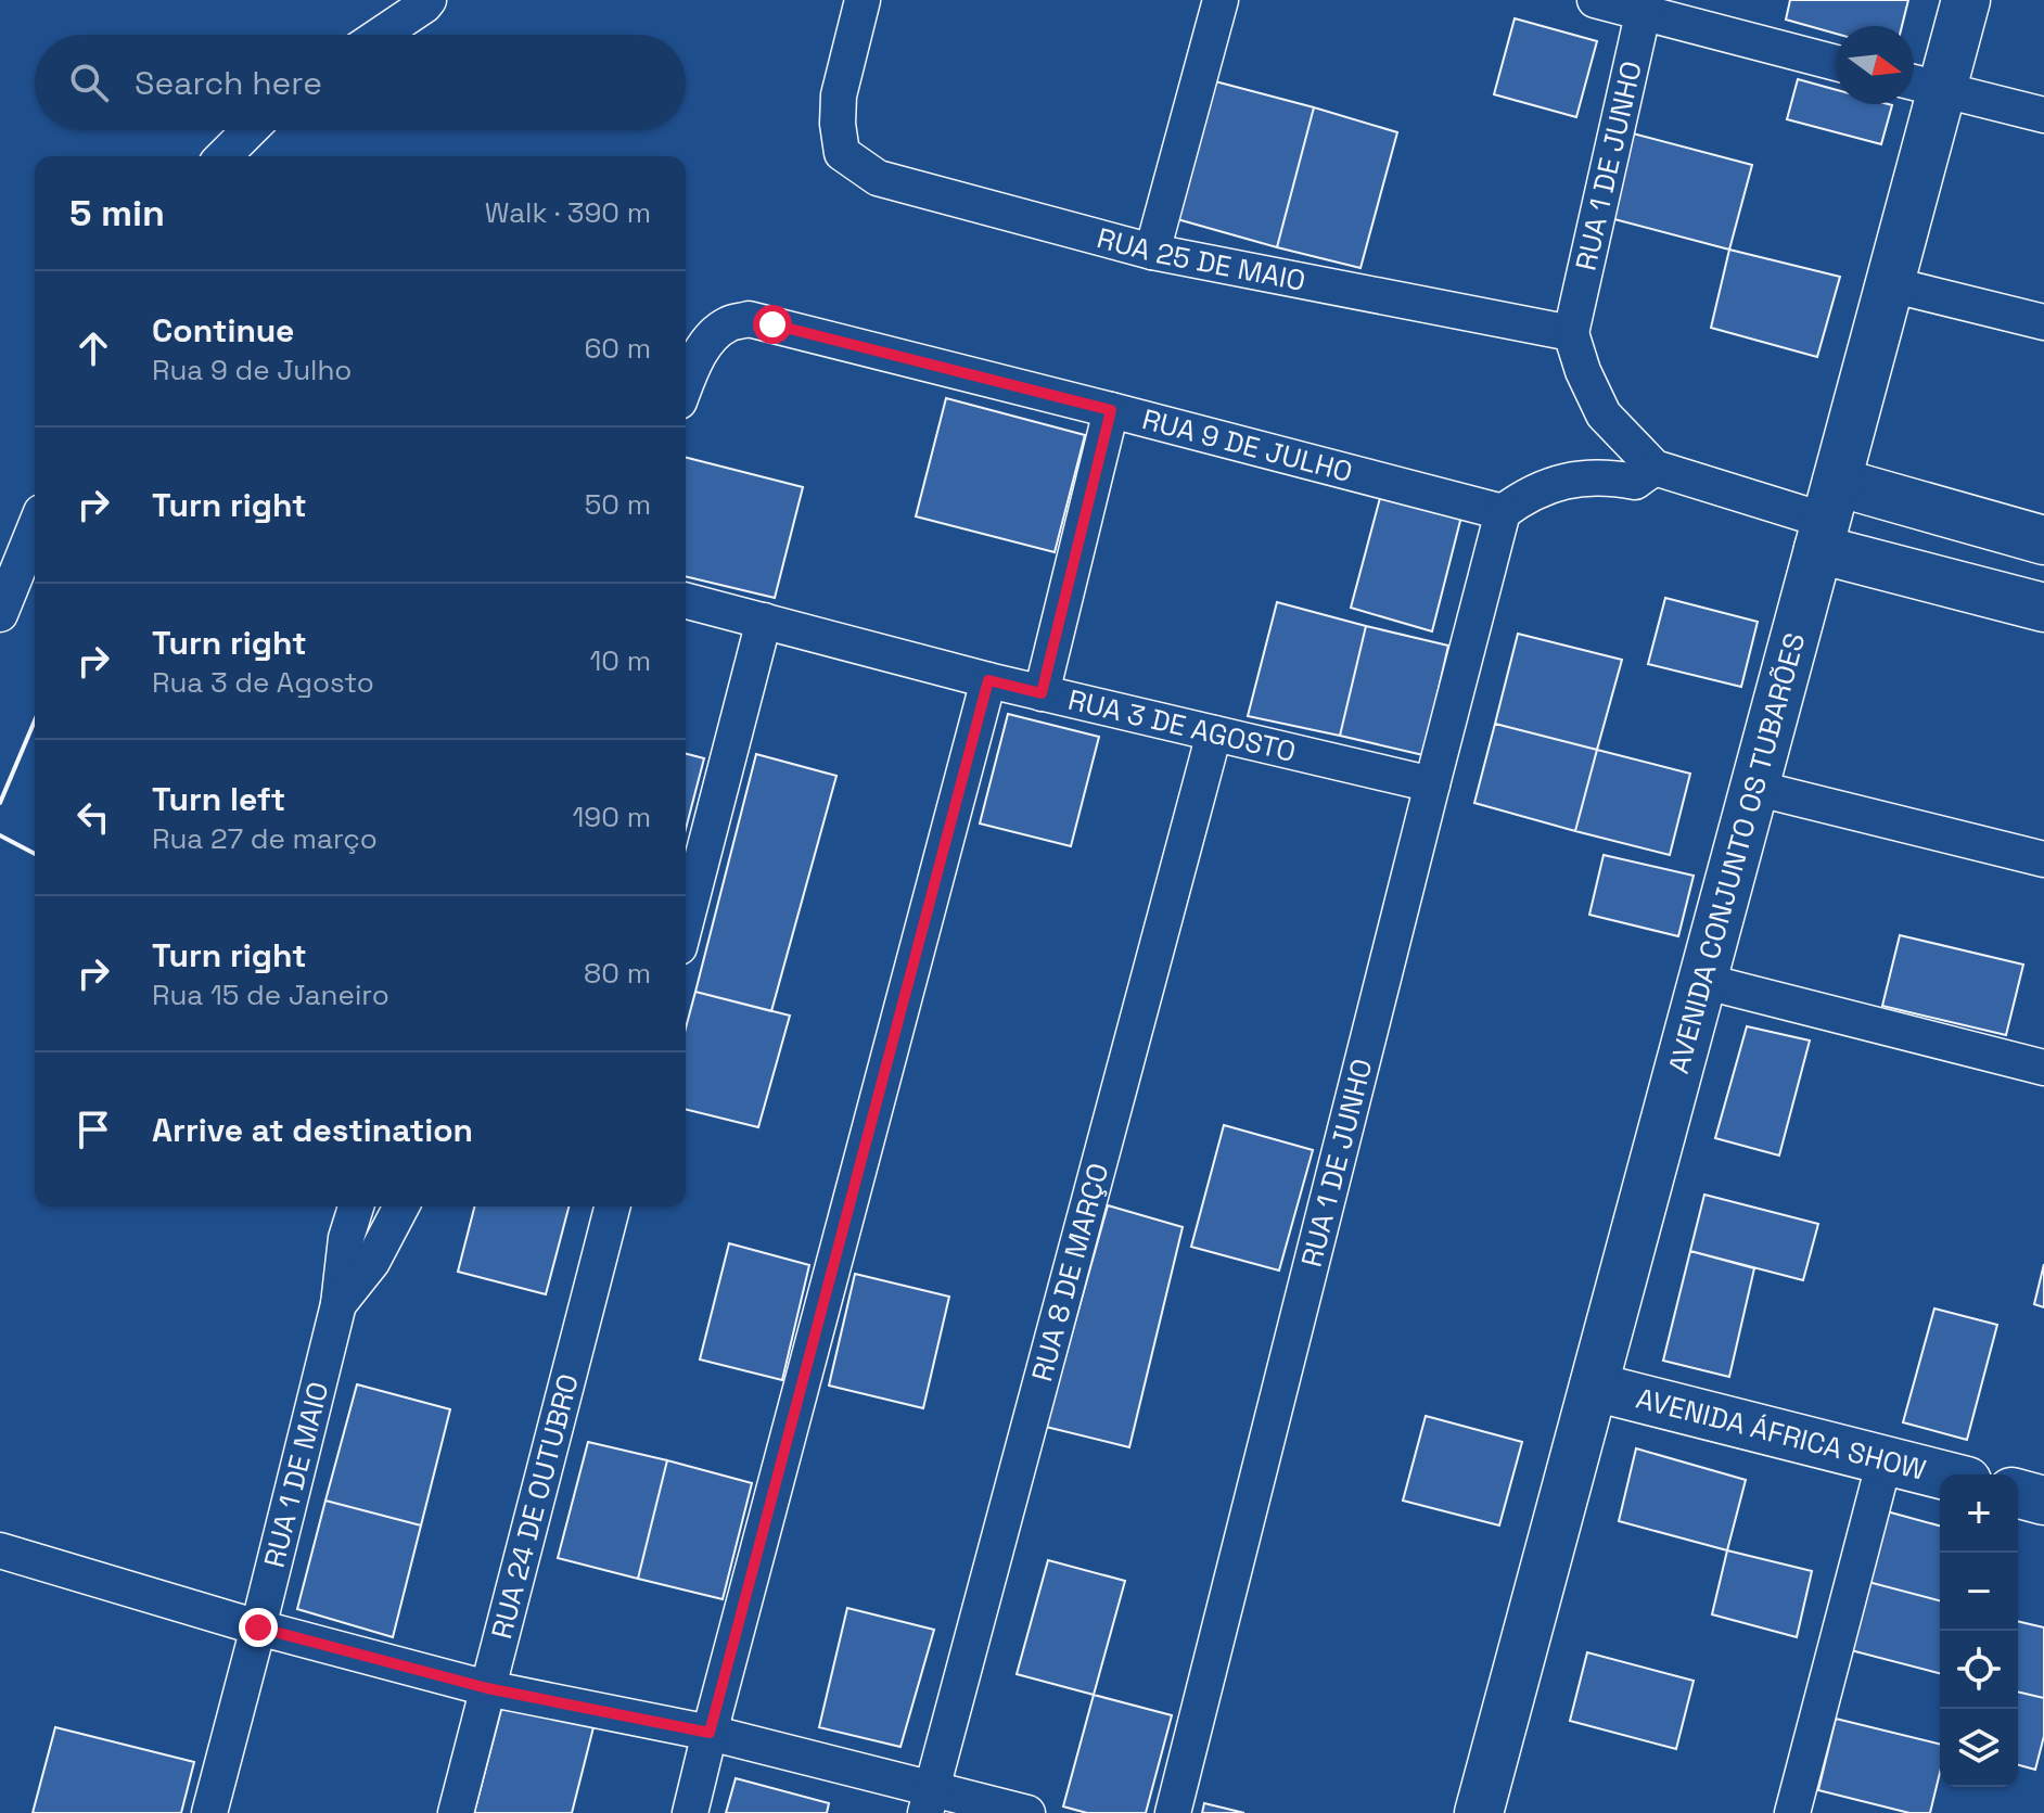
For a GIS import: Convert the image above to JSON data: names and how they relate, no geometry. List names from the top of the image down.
{
  "streets": {
    "street": [
      "RUA 1 DE JUNHO",
      "RUA 25 DE MAIO",
      "RUA 9 DE JULHO",
      "RUA 3 DE AGOSTO",
      "AVENIDA CONJUNTO OS TUBARÕES",
      "RUA 8 DE MARÇO",
      "AVENIDA ÁFRICA SHOW",
      "RUA 1 DE MAIO",
      "RUA 24 DE OUTUBRO"
    ]
  },
  "crossings": [
    ["RUA 1 DE JUNHO", "RUA 25 DE MAIO"],
    ["RUA 1 DE JUNHO", "RUA 9 DE JULHO"],
    ["RUA 1 DE JUNHO", "RUA 3 DE AGOSTO"],
    ["RUA 3 DE AGOSTO", "RUA 8 DE MARÇO"],
    ["AVENIDA CONJUNTO OS TUBARÕES", "AVENIDA ÁFRICA SHOW"]
  ],
  "north": "right",
  "page": {
    "search": "Search here",
    "heading": ["5 min", "Walk · 390 m"],
    "list": [
      ["Continue", "Rua 9 de Julho", "60 m"],
      ["Turn right", "50 m"],
      ["Turn right", "Rua 3 de Agosto", "10 m"],
      ["Turn left", "Rua 27 de março", "190 m"],
      ["Turn right", "Rua 15 de Janeiro", "80 m"],
      "Arrive at destination"
    ],
    "map_buttons": ["+", "−"]
  }
}
